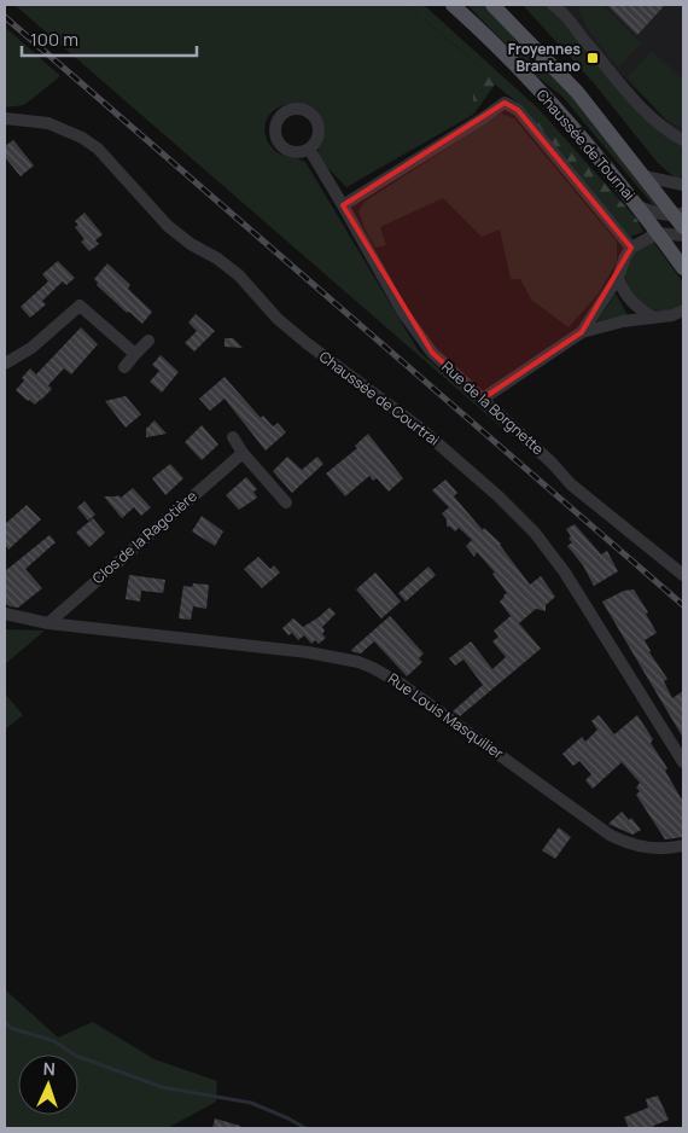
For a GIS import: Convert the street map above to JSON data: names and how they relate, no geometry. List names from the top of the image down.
{
  "streets": {
    "main road": ["Chaussée de Tournai"],
    "street": [
      "Chaussée de Courtrai",
      "Rue de la Borgnette",
      "Clos de la Ragotière",
      "Rue Louis Masquilier"
    ]
  },
  "crossings": [
    ["Clos de la Ragotière", "Rue Louis Masquilier"]
  ],
  "places": {
    "transit": ["Froyennes Brantano"]
  },
  "scale_bar": "100 m",
  "north": "top"
}
